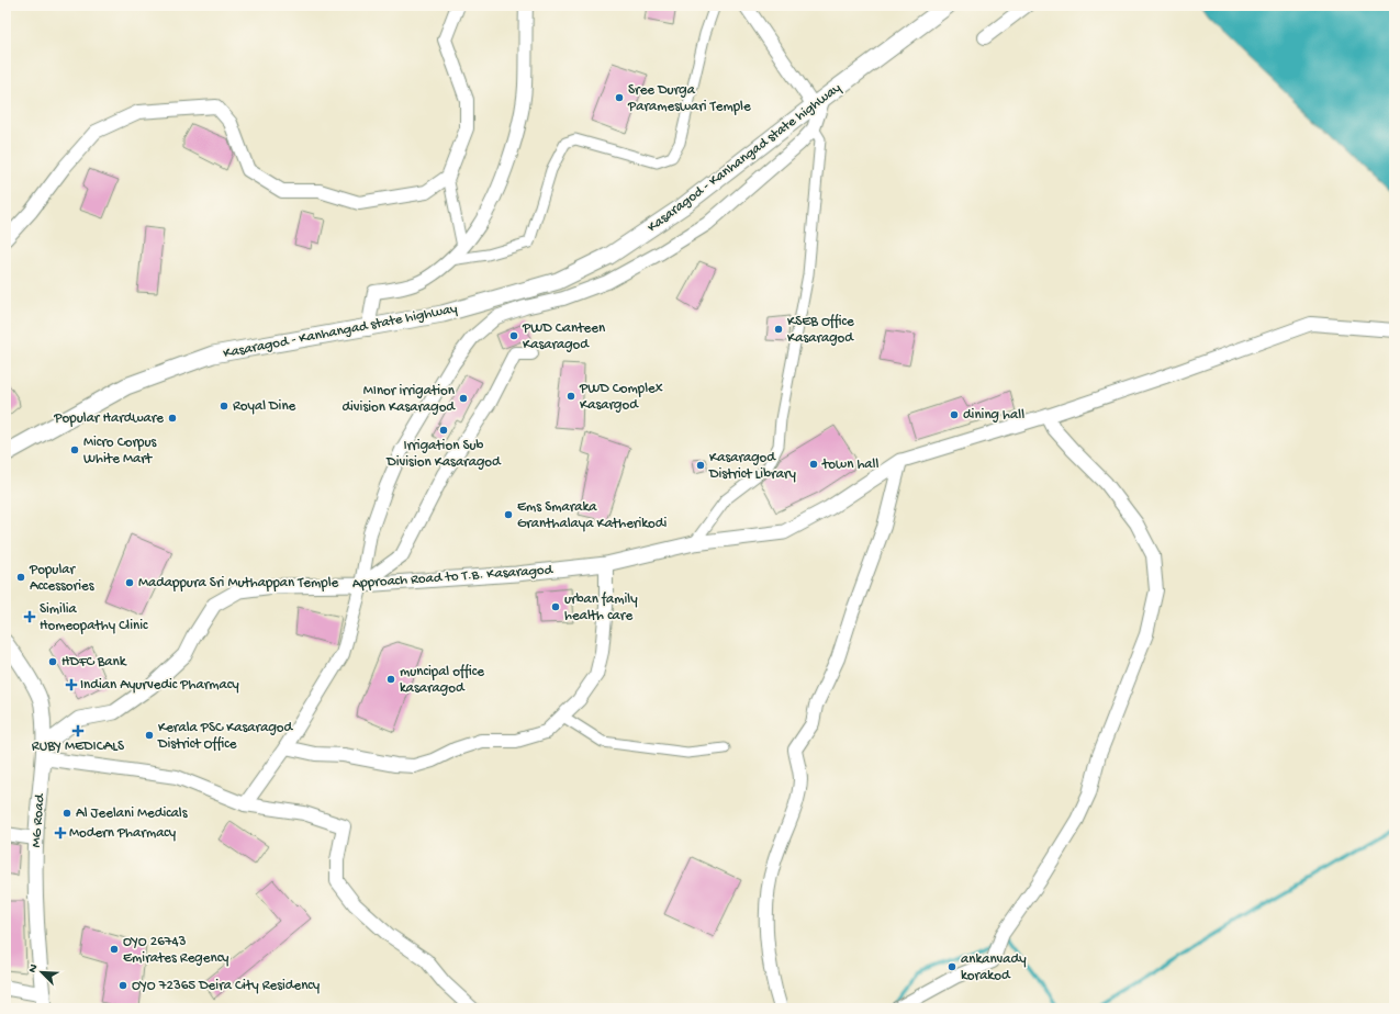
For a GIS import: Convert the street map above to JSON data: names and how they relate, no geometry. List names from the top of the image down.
{
  "streets": {
    "main road": ["Kasaragod - Kanhangad state highway", "Approach Road to T.B. Kasaragod", "MG Road"]
  },
  "crossings": [
    ["Approach Road to T.B. Kasaragod", "MG Road"]
  ],
  "places": {
    "other": [
      "Sree Durga Parameswari Temple",
      "KSEB Office Kasaragod",
      "PWD Canteen Kasaragod",
      "PWD Complex Kasargod",
      "MInor irrigation division Kasaragod",
      "Royal Dine",
      "dining hall",
      "Popular Hardware",
      "Irrigation Sub Division Kasaragod",
      "Micro Corpus White Mart",
      "town hall",
      "Kasaragod District Library",
      "Ems Smaraka Granthalaya Katherikodi",
      "Popular Accessories",
      "Madappura Sri Muthappan Temple",
      "urban family health care",
      "HDFC Bank",
      "muncipal office kasaragod",
      "Kerala PSC Kasaragod District Office",
      "Al Jeelani Medicals",
      "OYO 26743 Emirates Regency",
      "ankanvady korakod",
      "OYO 72365 Deira City Residency"
    ],
    "health": [
      "Similia Homeopathy Clinic",
      "Indian Ayurvedic Pharmacy",
      "RUBY MEDICALS",
      "Modern Pharmacy"
    ]
  },
  "north": "top left"
}
